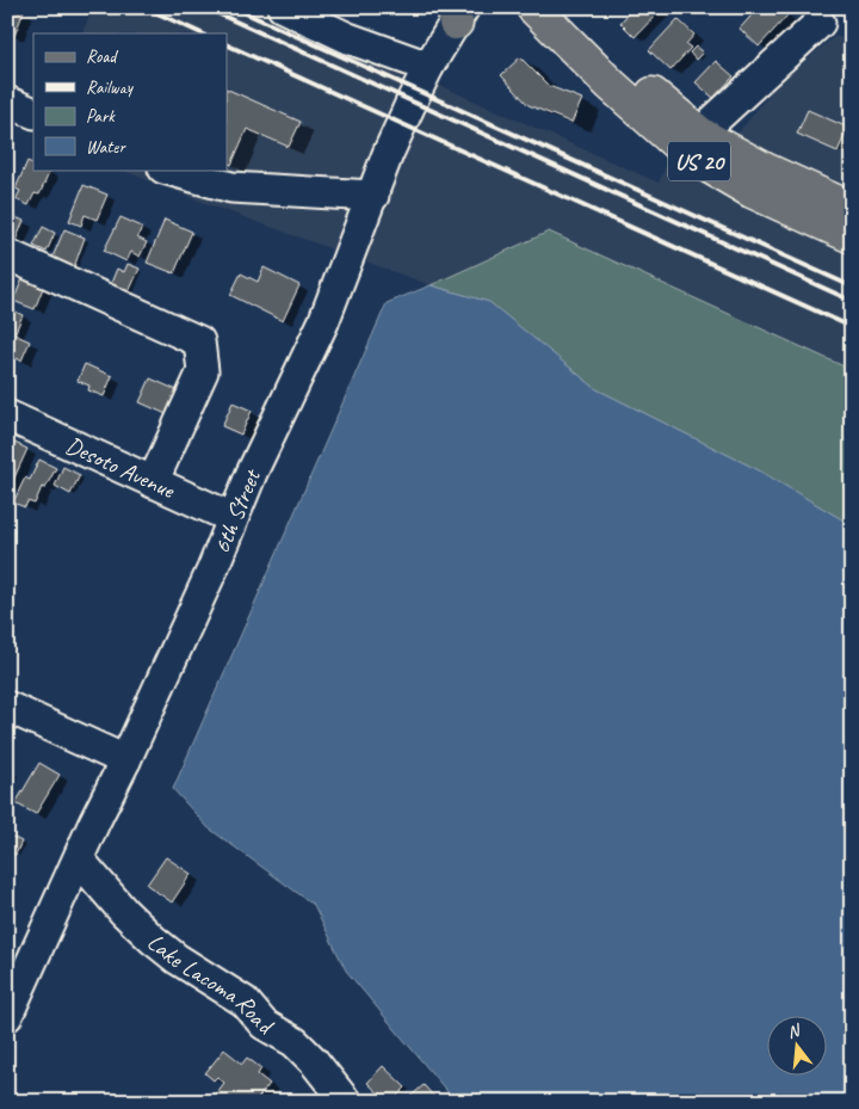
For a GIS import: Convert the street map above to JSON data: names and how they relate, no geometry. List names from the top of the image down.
{
  "streets": {
    "highway": ["US 20"],
    "street": ["Desoto Avenue", "6th Street", "Lake Lacoma Road"]
  },
  "crossings": [
    ["Desoto Avenue", "6th Street"],
    ["6th Street", "Lake Lacoma Road"]
  ],
  "legend": [
    "Road",
    "Railway",
    "Park",
    "Water"
  ],
  "north": "top"
}
